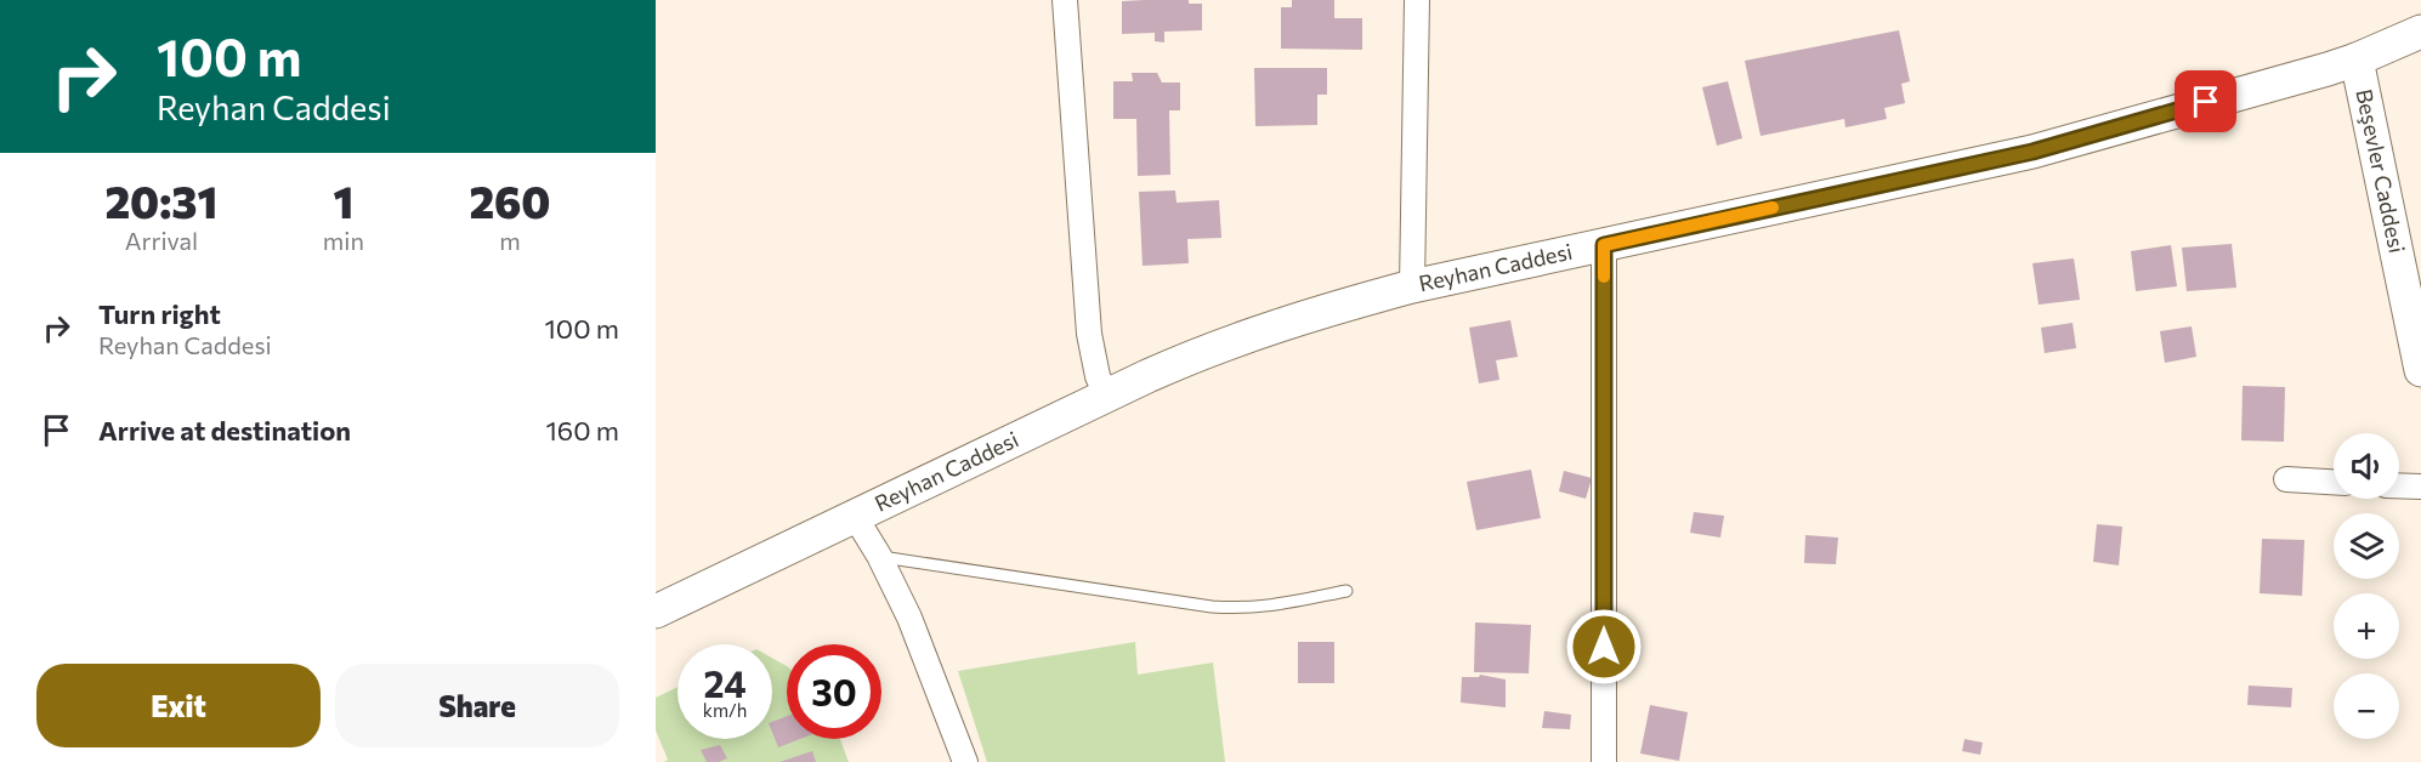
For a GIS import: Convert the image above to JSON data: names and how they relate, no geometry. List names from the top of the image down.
{
  "streets": {
    "street": ["Beşevler Caddesi", "Reyhan Caddesi"]
  },
  "crossings": [
    ["Beşevler Caddesi", "Reyhan Caddesi"]
  ],
  "page": {
    "turn": ["100 m", "Reyhan Caddesi"],
    "eta": [
      "20:31",
      "Arrival",
      "1",
      "min",
      "260",
      "m"
    ],
    "list": [
      {
        "name": "Turn right",
        "note": "Reyhan Caddesi",
        "value": "100 m"
      },
      {
        "name": "Arrive at destination",
        "value": "160 m"
      }
    ],
    "map_buttons": ["+", "−"],
    "speed": "24 km/h",
    "limit": "30",
    "buttons": ["Exit", "Share"]
  }
}
